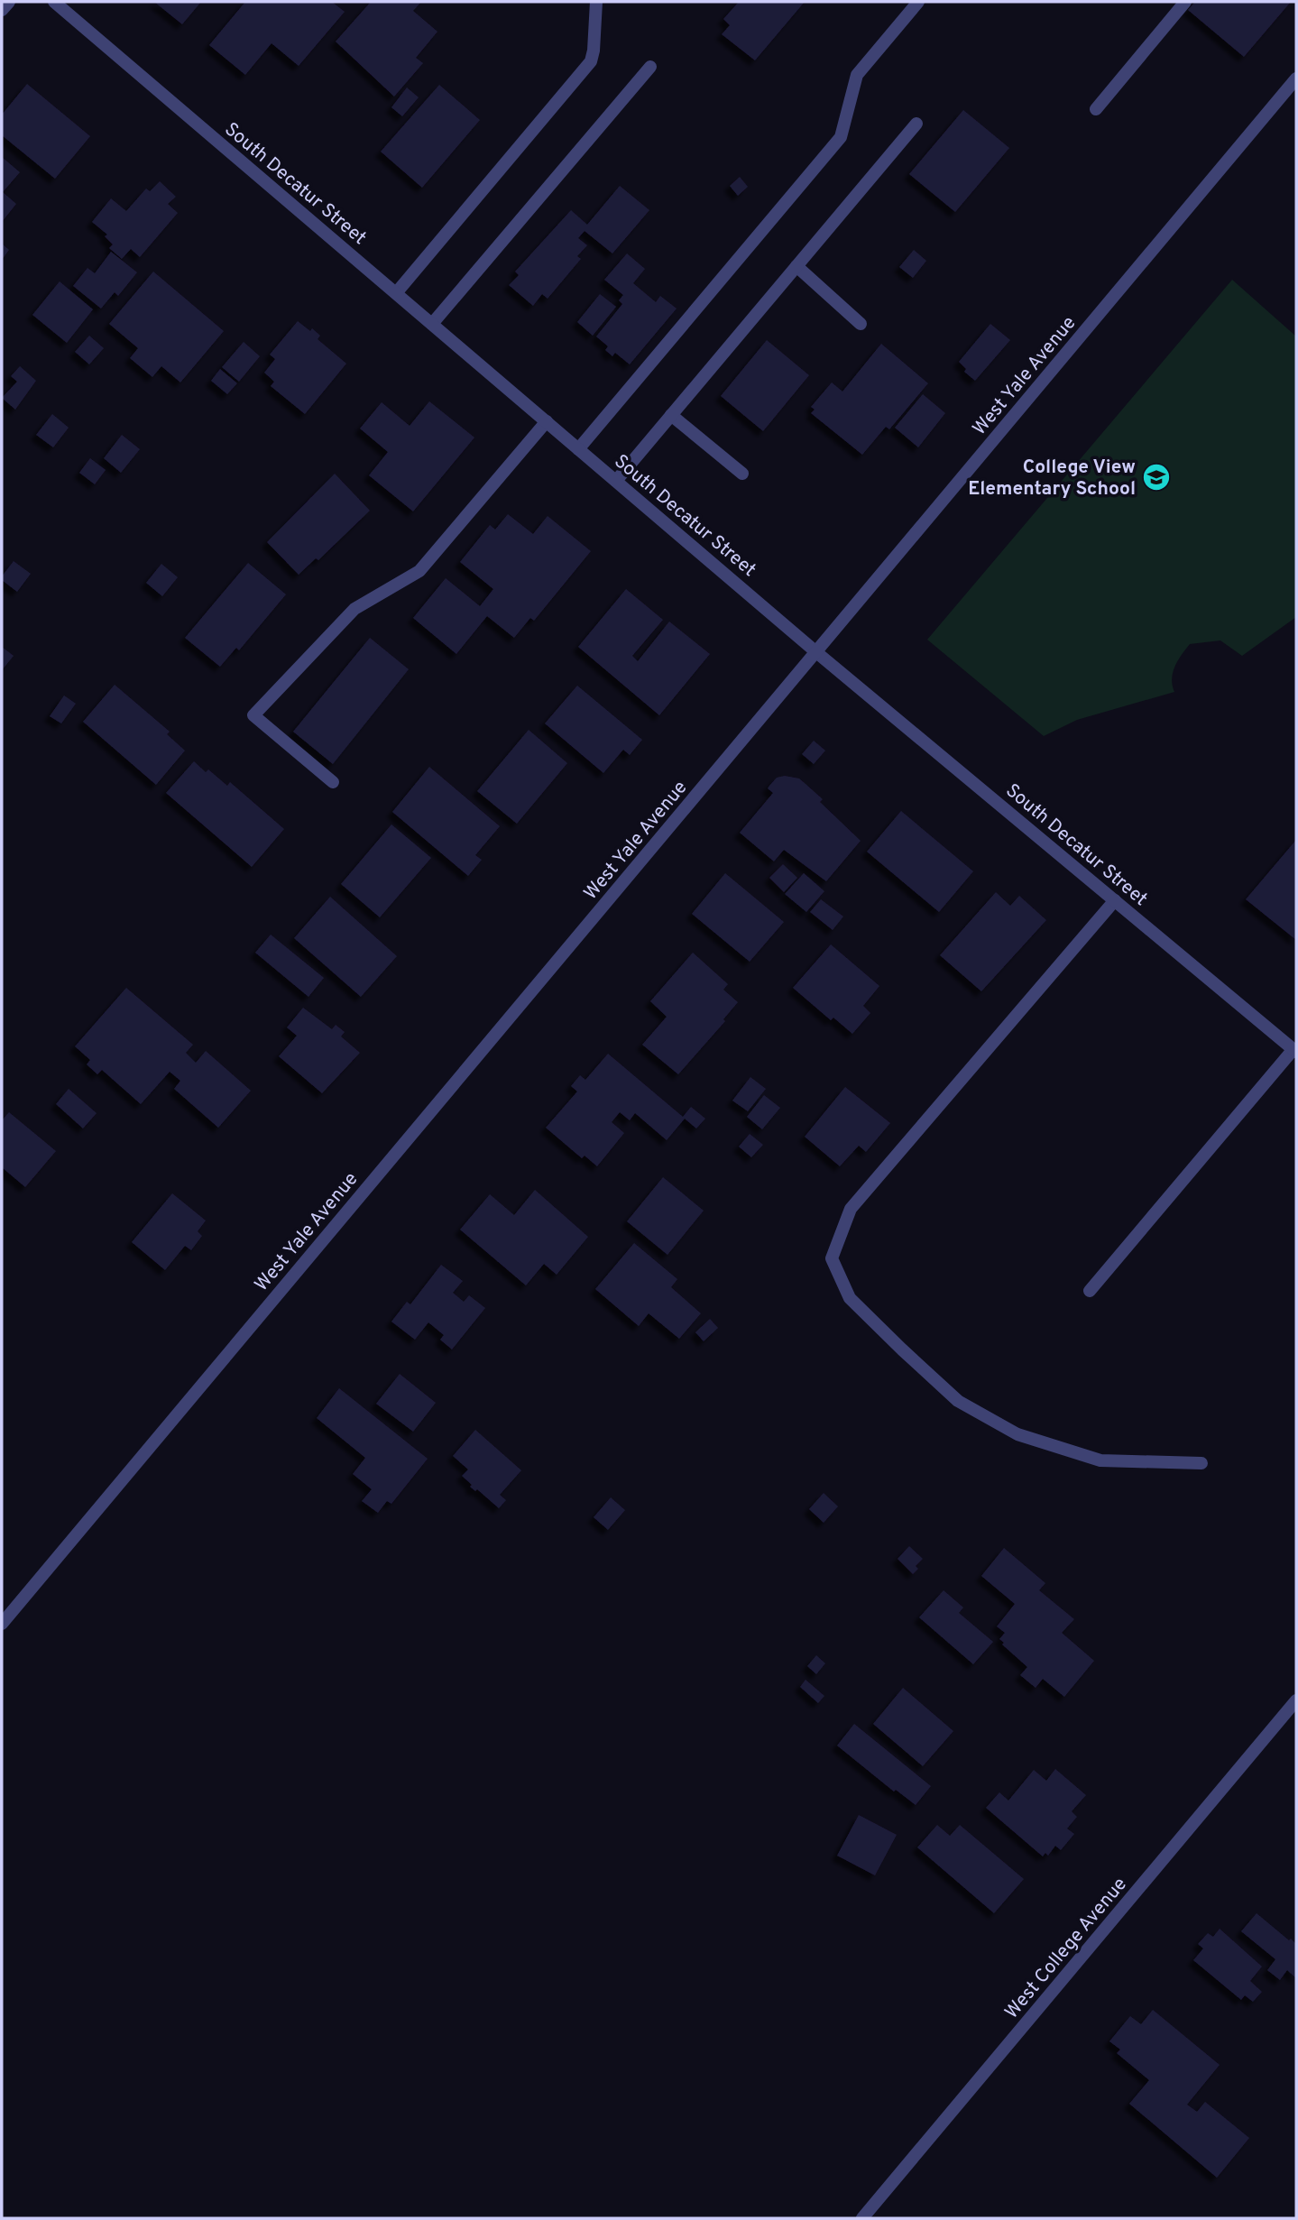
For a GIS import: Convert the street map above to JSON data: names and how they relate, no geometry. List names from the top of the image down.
{
  "streets": {
    "street": ["South Decatur Street", "West Yale Avenue", "West College Avenue"]
  },
  "crossings": [
    ["South Decatur Street", "West Yale Avenue"]
  ],
  "places": {
    "school or university": ["College View Elementary School"]
  }
}
